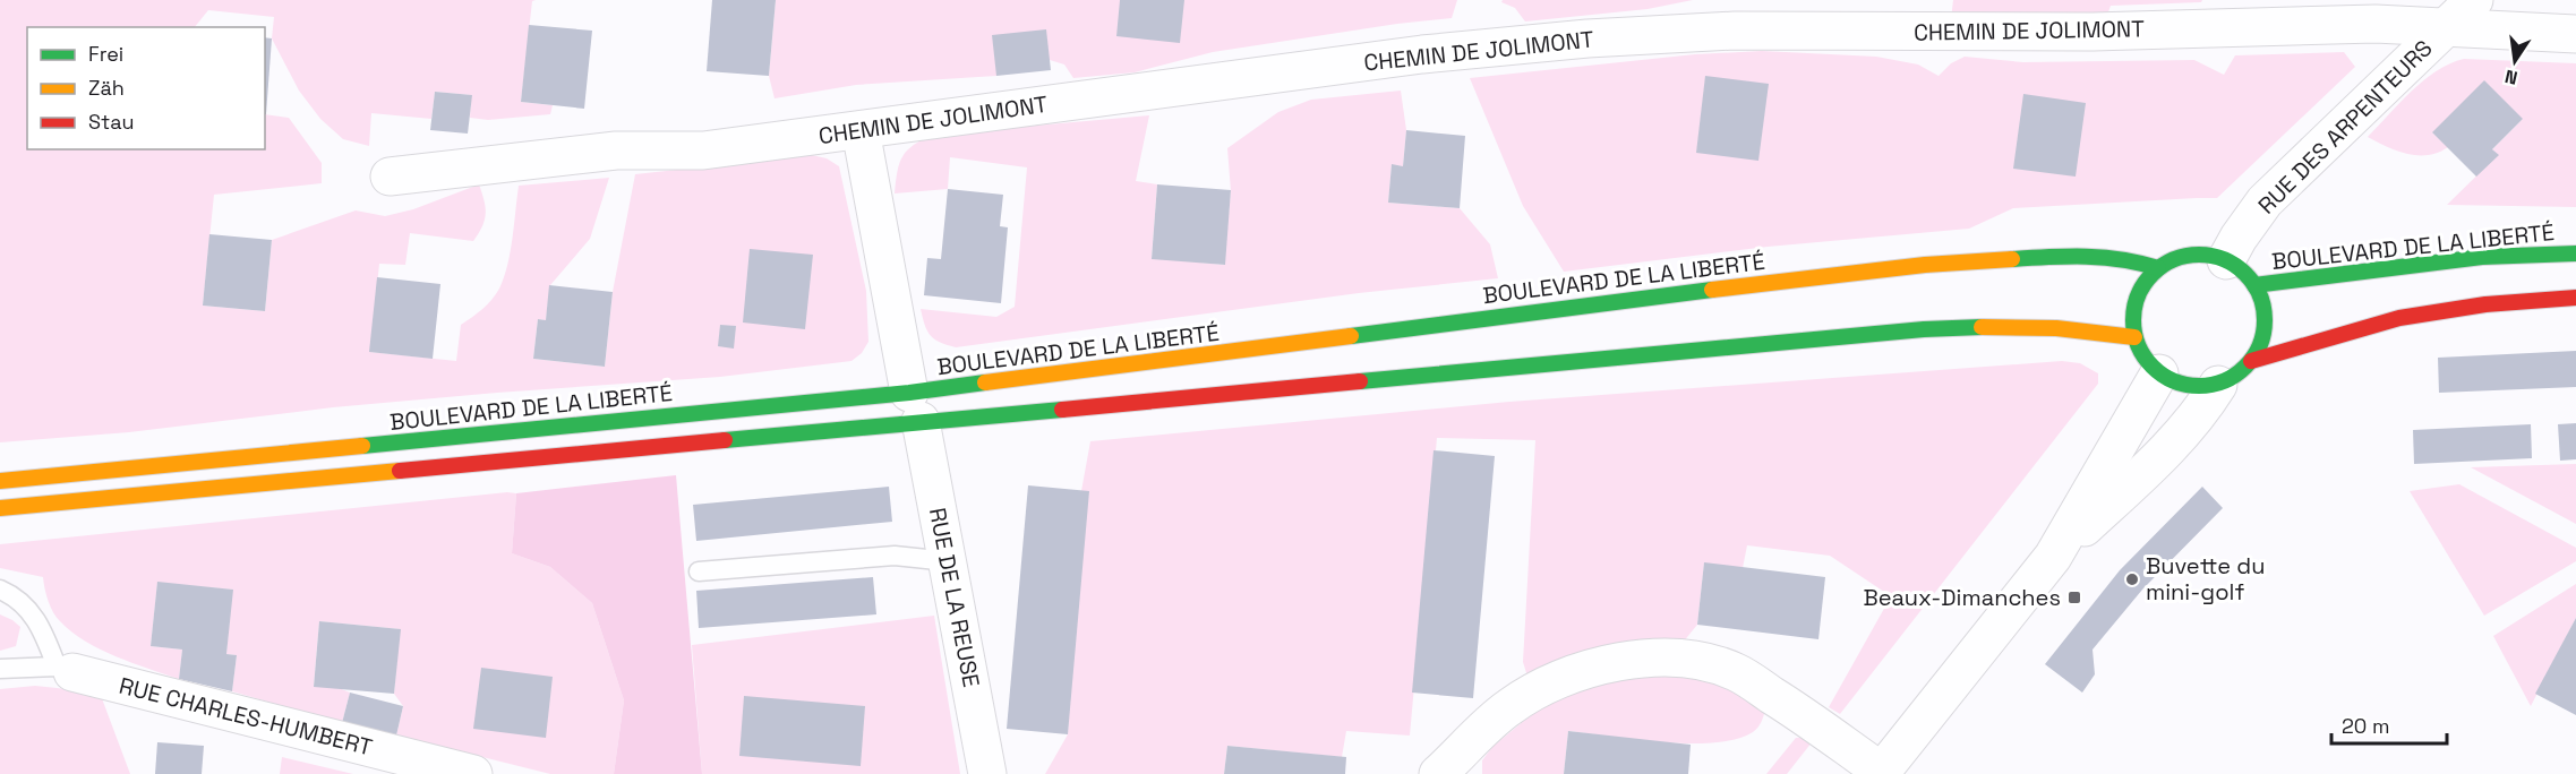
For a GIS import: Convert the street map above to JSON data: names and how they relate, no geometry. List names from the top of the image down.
{
  "streets": {
    "main road": ["BOULEVARD DE LA LIBERTÉ"],
    "street": [
      "CHEMIN DE JOLIMONT",
      "RUE DES ARPENTEURS",
      "RUE DE LA REUSE",
      "RUE CHARLES-HUMBERT"
    ]
  },
  "crossings": [
    ["CHEMIN DE JOLIMONT", "RUE DES ARPENTEURS"],
    ["CHEMIN DE JOLIMONT", "RUE DE LA REUSE"],
    ["RUE DES ARPENTEURS", "BOULEVARD DE LA LIBERTÉ"],
    ["BOULEVARD DE LA LIBERTÉ", "RUE DE LA REUSE"]
  ],
  "places": {
    "other": ["Buvette du mini-golf"],
    "transit": ["Beaux-Dimanches"]
  },
  "legend": ["Frei", "Zäh", "Stau"],
  "scale_bar": "20 m",
  "north": "bottom"
}
